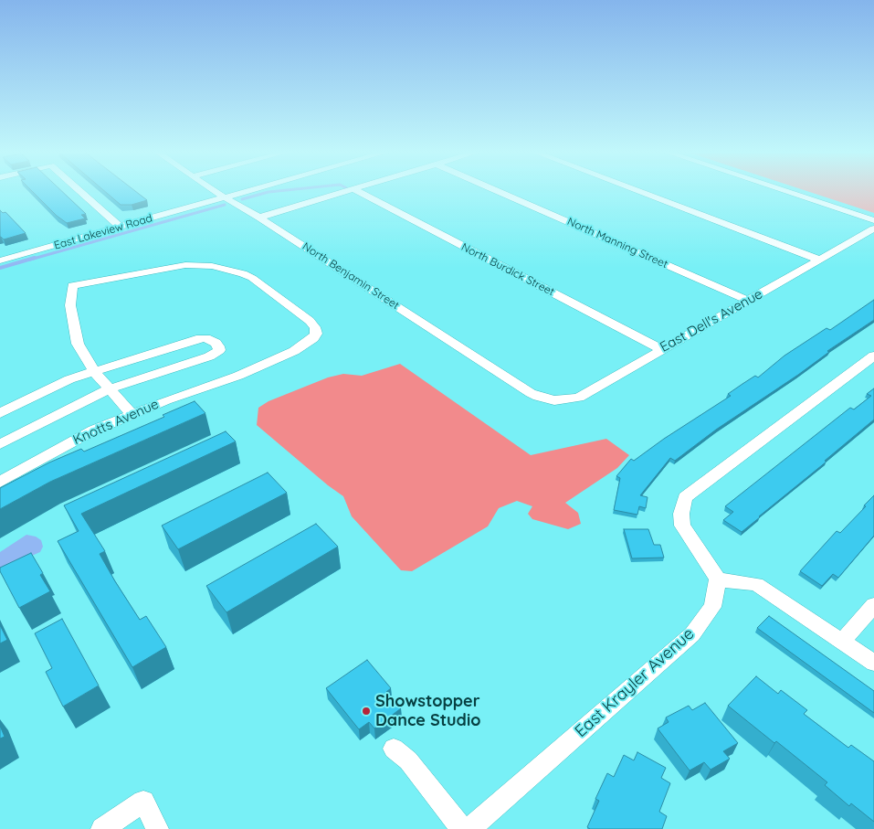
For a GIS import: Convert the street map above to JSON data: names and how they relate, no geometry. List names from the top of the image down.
{
  "streets": {
    "street": [
      "East Lakeview Road",
      "North Manning Street",
      "North Burdick Street",
      "North Benjamin Street",
      "East Dell's Avenue",
      "Knotts Avenue",
      "East Krayler Avenue"
    ]
  },
  "crossings": [
    ["East Lakeview Road", "North Benjamin Street"],
    ["North Manning Street", "East Dell's Avenue"],
    ["North Burdick Street", "East Dell's Avenue"],
    ["North Benjamin Street", "East Dell's Avenue"]
  ],
  "places": ["Showstopper Dance Studio"]
}
